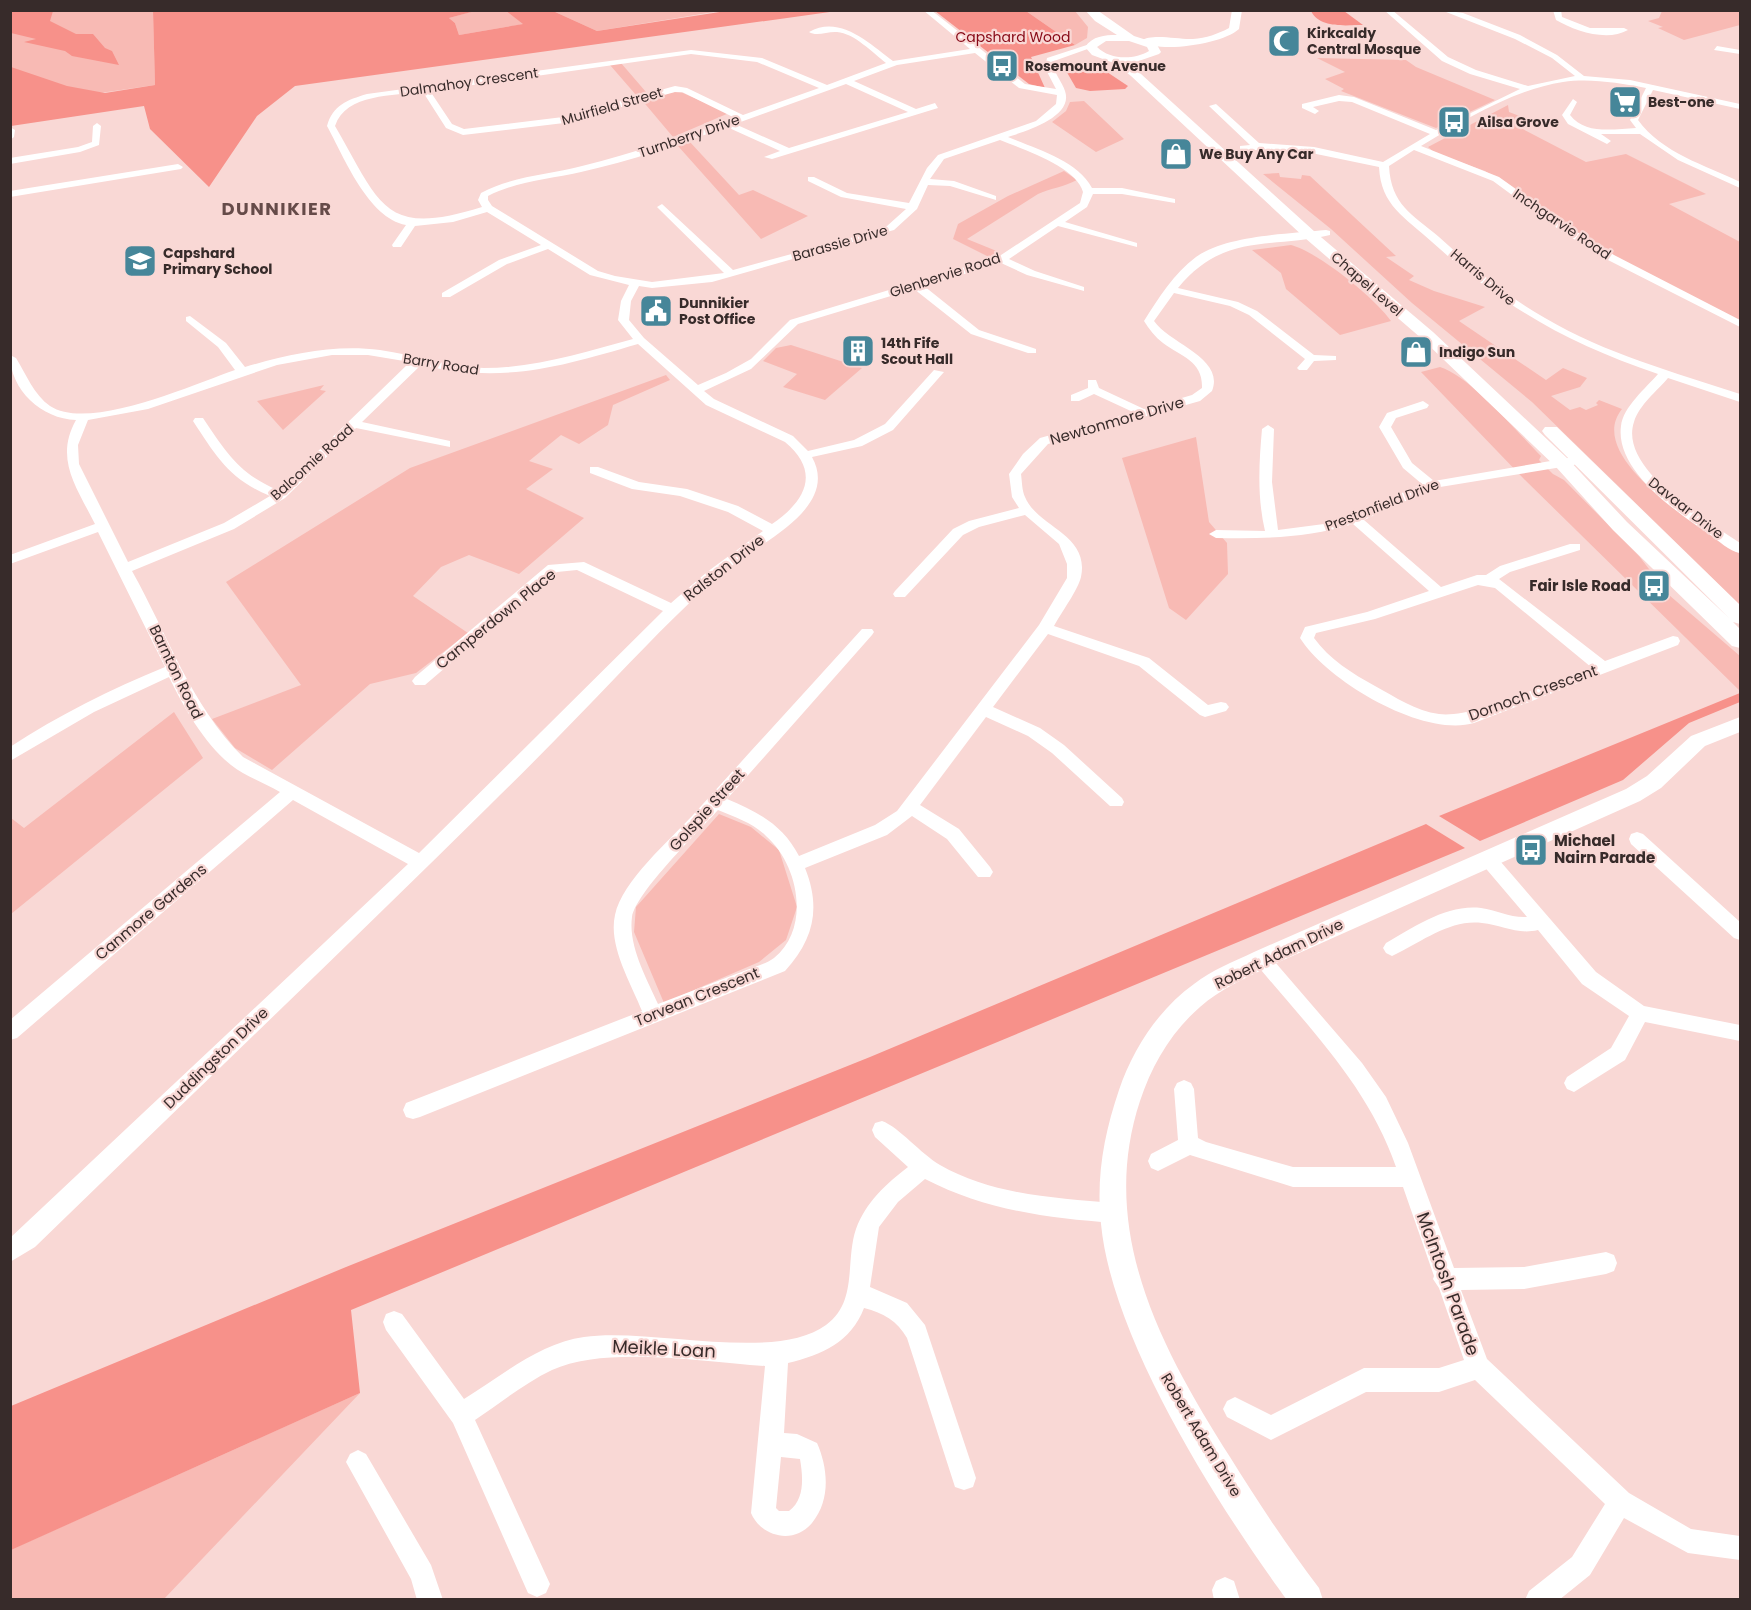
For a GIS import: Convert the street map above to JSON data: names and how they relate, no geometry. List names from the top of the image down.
{
  "streets": {
    "main road": ["Chapel Level"],
    "street": [
      "Dalmahoy Crescent",
      "Muirfield Street",
      "Turnberry Drive",
      "Inchgarvie Road",
      "Barassie Drive",
      "Glenbervie Road",
      "Harris Drive",
      "Barry Road",
      "Newtonmore Drive",
      "Balcomie Road",
      "Prestonfield Drive",
      "Davaar Drive",
      "Ralston Drive",
      "Camperdown Place",
      "Barnton Road",
      "Dornoch Crescent",
      "Golspie Street",
      "Canmore Gardens",
      "Robert Adam Drive",
      "Torvean Crescent",
      "Duddingston Drive",
      "McIntosh Parade",
      "Meikle Loan"
    ]
  },
  "crossings": [
    ["Dalmahoy Crescent", "Muirfield Street"],
    ["Dalmahoy Crescent", "Turnberry Drive"],
    ["Muirfield Street", "Turnberry Drive"],
    ["Harris Drive", "Davaar Drive"],
    ["Chapel Level", "Newtonmore Drive"],
    ["Chapel Level", "Prestonfield Drive"],
    ["Barry Road", "Balcomie Road"],
    ["Barry Road", "Barnton Road"],
    ["Newtonmore Drive", "Golspie Street"],
    ["Newtonmore Drive", "Torvean Crescent"],
    ["Balcomie Road", "Barnton Road"],
    ["Ralston Drive", "Camperdown Place"],
    ["Ralston Drive", "Barnton Road"],
    ["Ralston Drive", "Duddingston Drive"],
    ["Barnton Road", "Canmore Gardens"],
    ["Barnton Road", "Duddingston Drive"],
    ["Golspie Street", "Torvean Crescent"],
    ["Robert Adam Drive", "McIntosh Parade"]
  ],
  "districts": ["DUNNIKIER"],
  "parks": ["Capshard Wood"],
  "places": {
    "mosque": ["Kirkcaldy Central Mosque"],
    "bus stop": [
      "Rosemount Avenue",
      "Ailsa Grove",
      "Fair Isle Road",
      "Michael Nairn Parade"
    ],
    "supermarket": ["Best-one"],
    "shop": ["We Buy Any Car", "Indigo Sun"],
    "school or university": ["Capshard Primary School"],
    "public building": ["Dunnikier Post Office"],
    "building": ["14th Fife Scout Hall"]
  }
}
